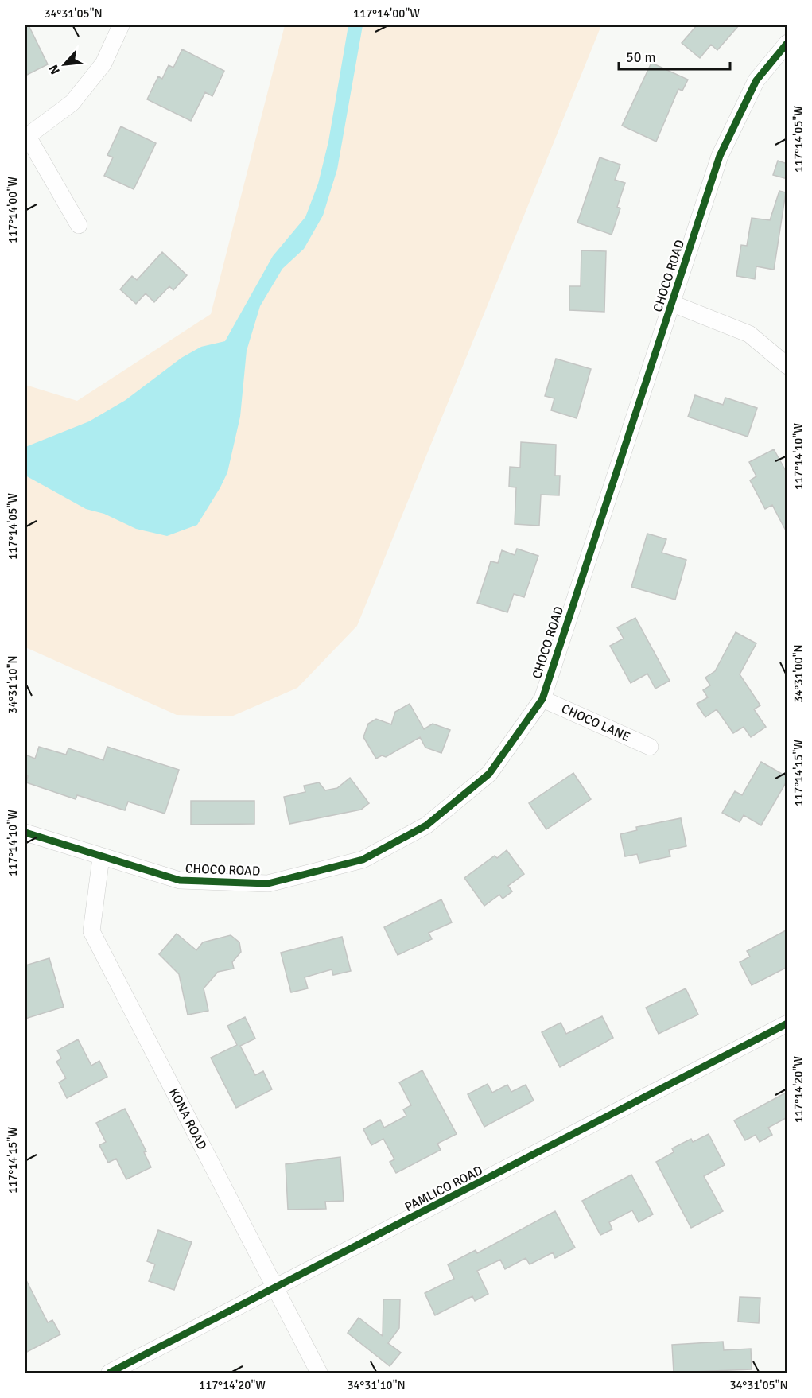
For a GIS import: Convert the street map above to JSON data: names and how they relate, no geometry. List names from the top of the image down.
{
  "streets": {
    "street": [
      "CHOCO ROAD",
      "CHOCO LANE",
      "KONA ROAD",
      "PAMLICO ROAD"
    ]
  },
  "crossings": [
    ["CHOCO ROAD", "CHOCO LANE"],
    ["CHOCO ROAD", "KONA ROAD"],
    ["KONA ROAD", "PAMLICO ROAD"]
  ],
  "scale_bar": "50 m",
  "north": "bottom left",
  "coordinates": [
    "34°31'05\"N",
    "117°14'00\"W",
    "117°14'05\"W",
    "117°14'10\"W",
    "34°31'00\"N",
    "34°31'10\"N",
    "117°14'15\"W",
    "117°14'20\"W"
  ]
}
